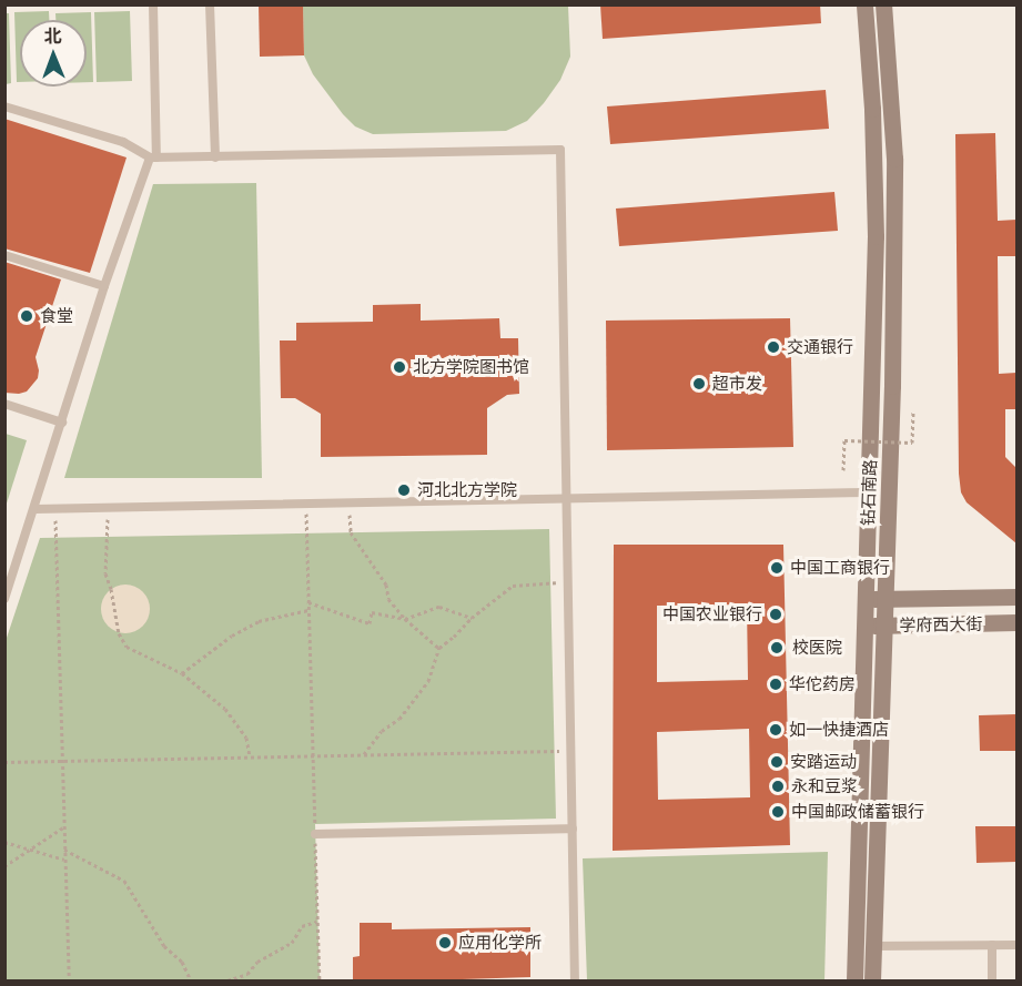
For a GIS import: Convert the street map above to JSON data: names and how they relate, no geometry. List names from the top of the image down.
{
  "streets": {
    "main road": ["钻石南路", "学府西大街"]
  },
  "crossings": [
    ["钻石南路", "学府西大街"]
  ],
  "places": [
    "食堂",
    "交通银行",
    "北方学院图书馆",
    "超市发",
    "河北北方学院",
    "中国工商银行",
    "中国农业银行",
    "校医院",
    "华佗药房",
    "如一快捷酒店",
    "安踏运动",
    "永和豆浆",
    "中国邮政储蓄银行",
    "应用化学所"
  ],
  "north": "top"
}
